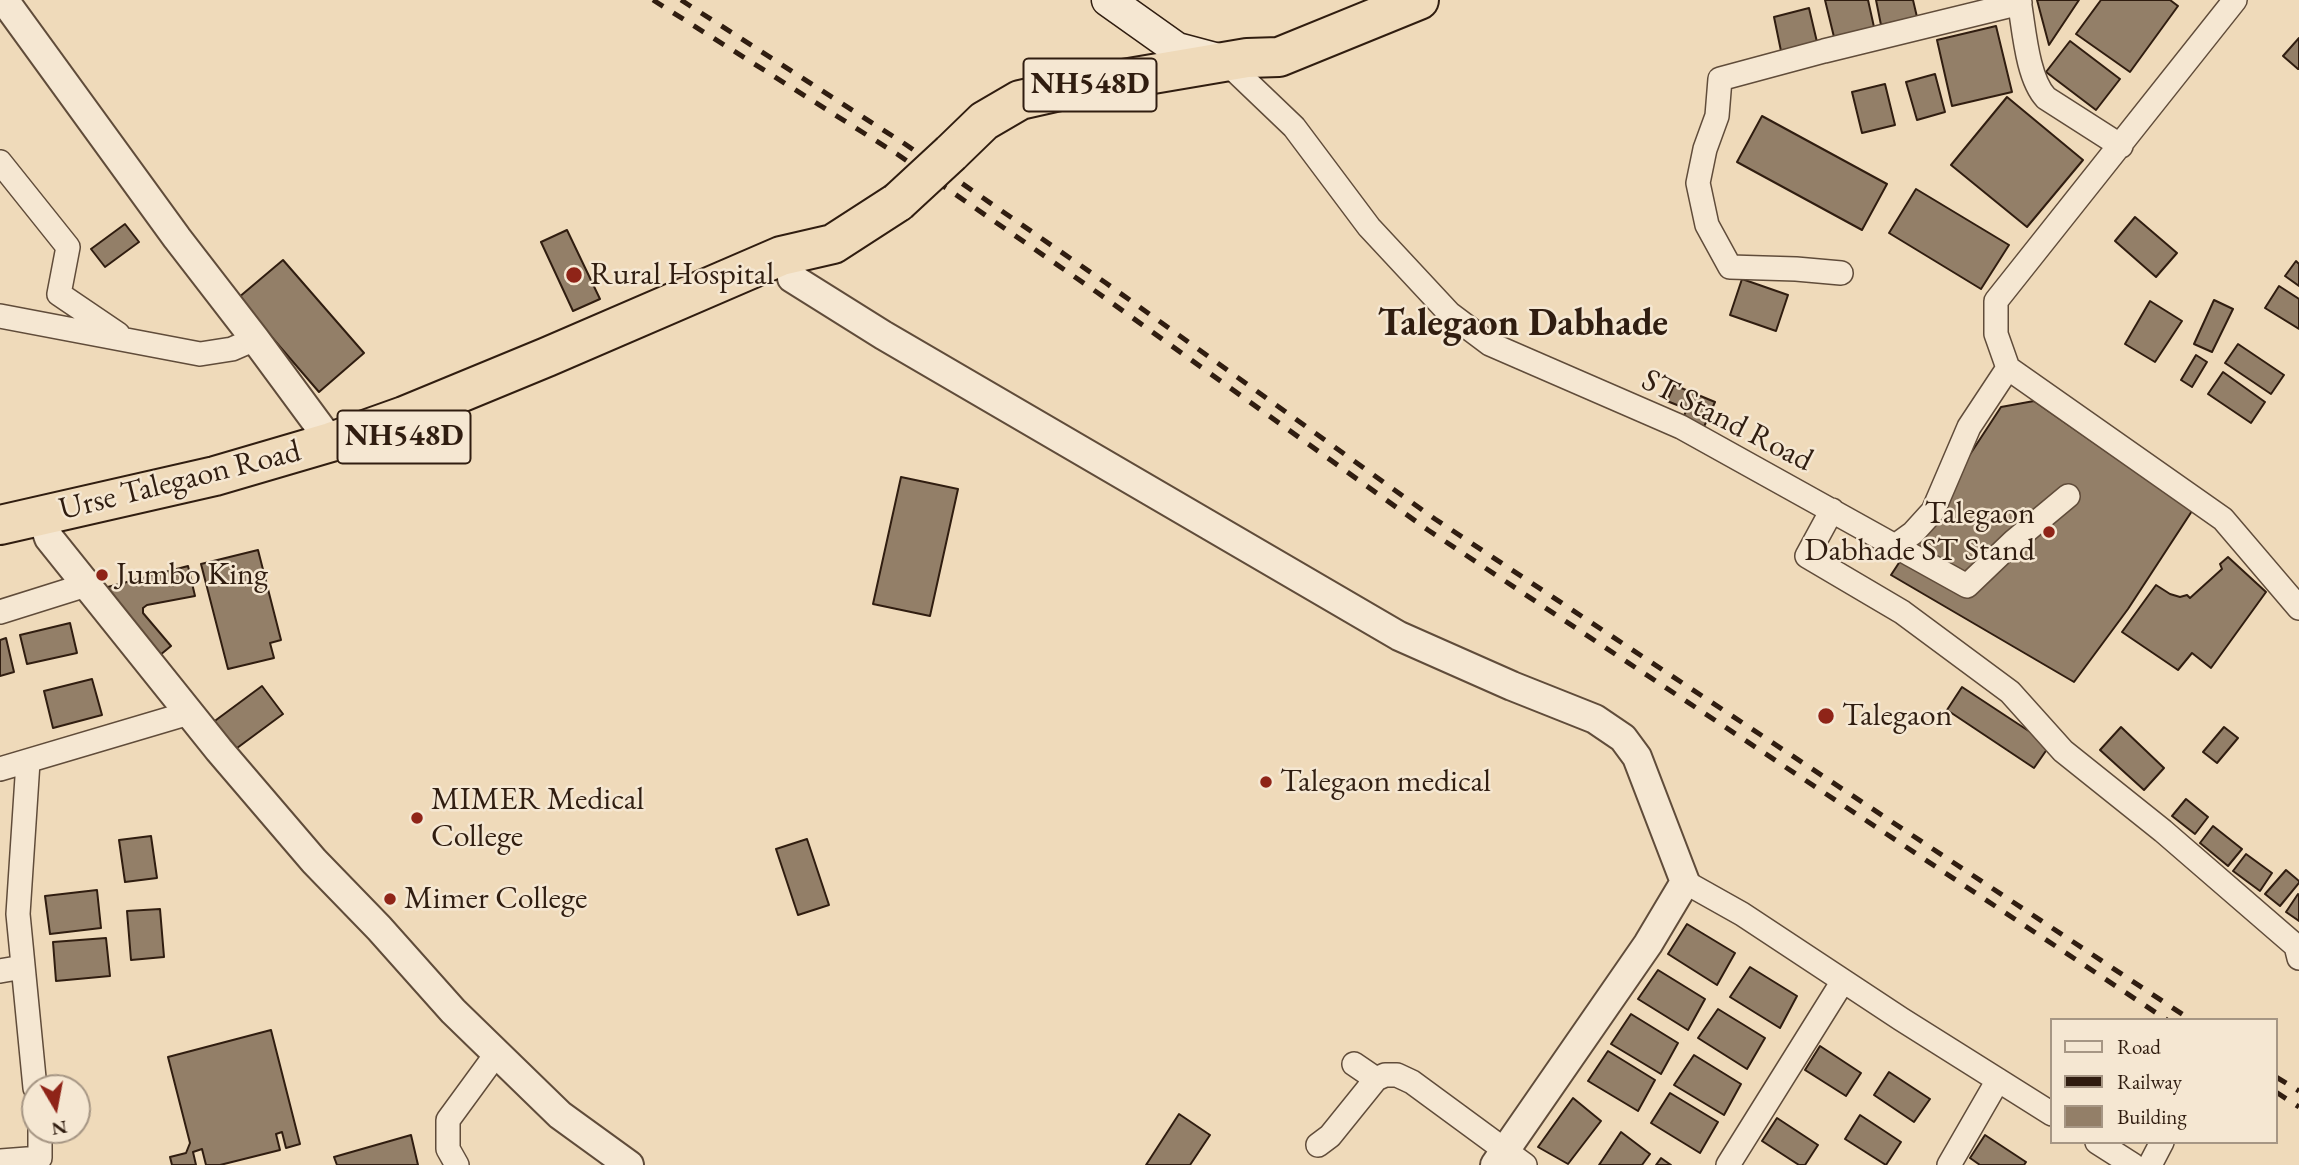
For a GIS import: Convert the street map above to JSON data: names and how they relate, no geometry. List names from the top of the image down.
{
  "streets": {
    "highway": ["NH548D", "Urse Talegaon Road"],
    "street": ["ST Stand Road"]
  },
  "crossings": [
    ["NH548D", "ST Stand Road"],
    ["NH548D", "Urse Talegaon Road"],
    ["ST Stand Road", "Urse Talegaon Road"]
  ],
  "districts": ["Talegaon Dabhade"],
  "places": [
    "Rural Hospital",
    "Talegaon Dabhade ST Stand",
    "Jumbo King",
    "Talegaon",
    "Talegaon medical",
    "MIMER Medical College",
    "Mimer College"
  ],
  "legend": ["Road", "Railway", "Building"],
  "north": "bottom"
}
